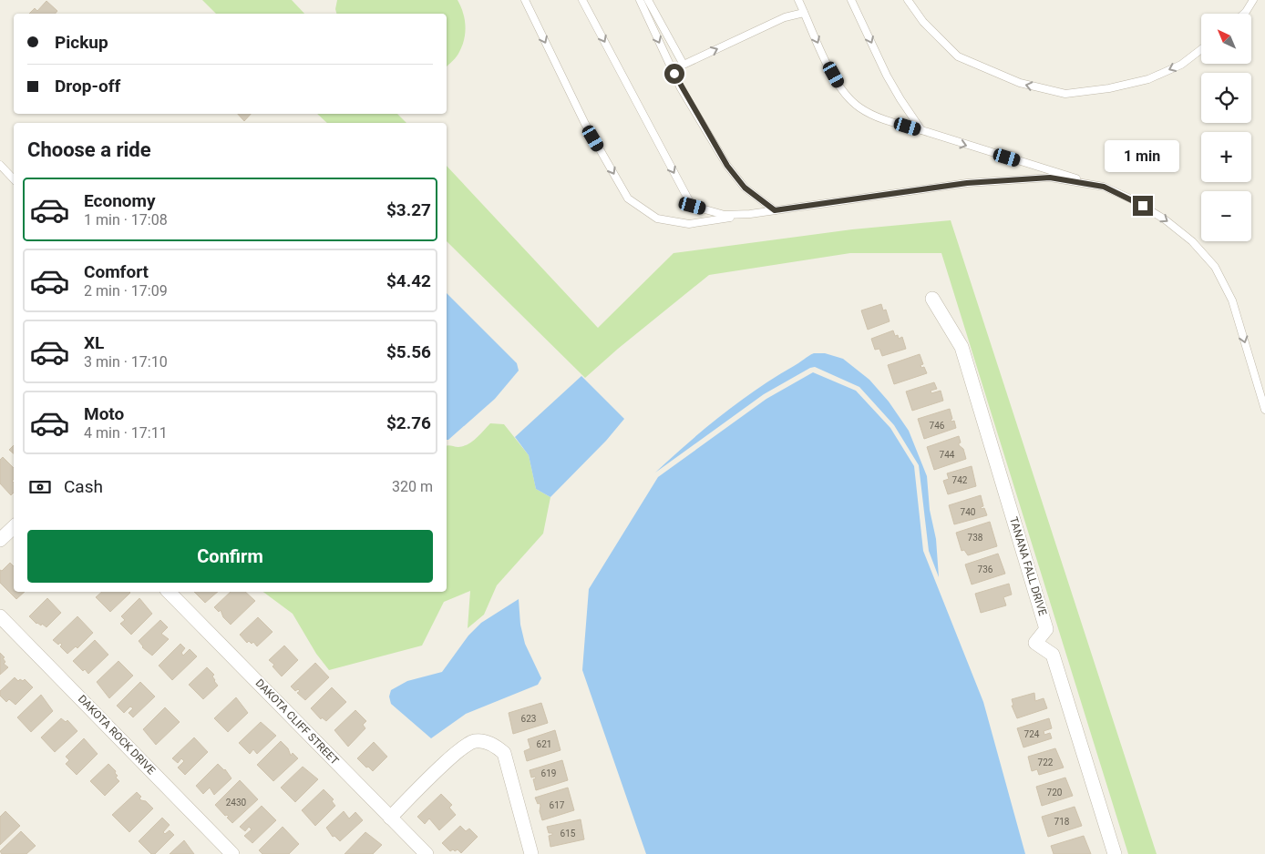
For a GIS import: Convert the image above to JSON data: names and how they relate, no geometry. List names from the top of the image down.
{
  "streets": {
    "street": ["TANANA FALL DRIVE", "DAKOTA CLIFF STREET", "DAKOTA ROCK DRIVE"]
  },
  "house_numbers": [
    "746",
    "744",
    "742",
    "740",
    "738",
    "736",
    "623",
    "724",
    "621",
    "722",
    "619",
    "720",
    "2430",
    "617",
    "718",
    "615"
  ],
  "north": "top left",
  "page": {
    "map_buttons": ["+", "−"],
    "banner": ["Pickup", "Drop-off"],
    "heading": "Choose a ride",
    "bubble": "1 min",
    "list": [
      {
        "name": "Economy",
        "note": "1 min · 17:08",
        "value": "$3.27"
      },
      {
        "name": "Comfort",
        "note": "2 min · 17:09",
        "value": "$4.42"
      },
      {
        "name": "XL",
        "note": "3 min · 17:10",
        "value": "$5.56"
      },
      {
        "name": "Moto",
        "note": "4 min · 17:11",
        "value": "$2.76"
      }
    ],
    "pay": ["Cash", "320 m"],
    "buttons": "Confirm"
  }
}
